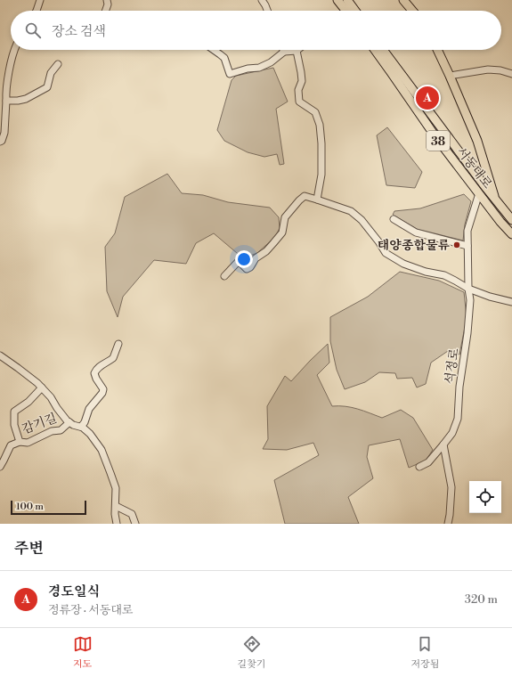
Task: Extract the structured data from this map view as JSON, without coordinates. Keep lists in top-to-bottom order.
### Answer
{
  "streets": {
    "main road": ["38", "서동대로"],
    "street": ["석정로", "감기길"]
  },
  "crossings": [
    ["서동대로", "석정로"]
  ],
  "places": ["태양종합물류"],
  "scale_bar": "100 m",
  "page": {
    "search": "장소 검색",
    "pins": "A",
    "scale": "100 m",
    "heading": "주변",
    "list": [
      {
        "mark": "A",
        "name": "경도일식",
        "note": "정류장 · 서동대로",
        "value": "320 m"
      }
    ],
    "nav": ["지도", "길찾기", "저장됨"]
  }
}
